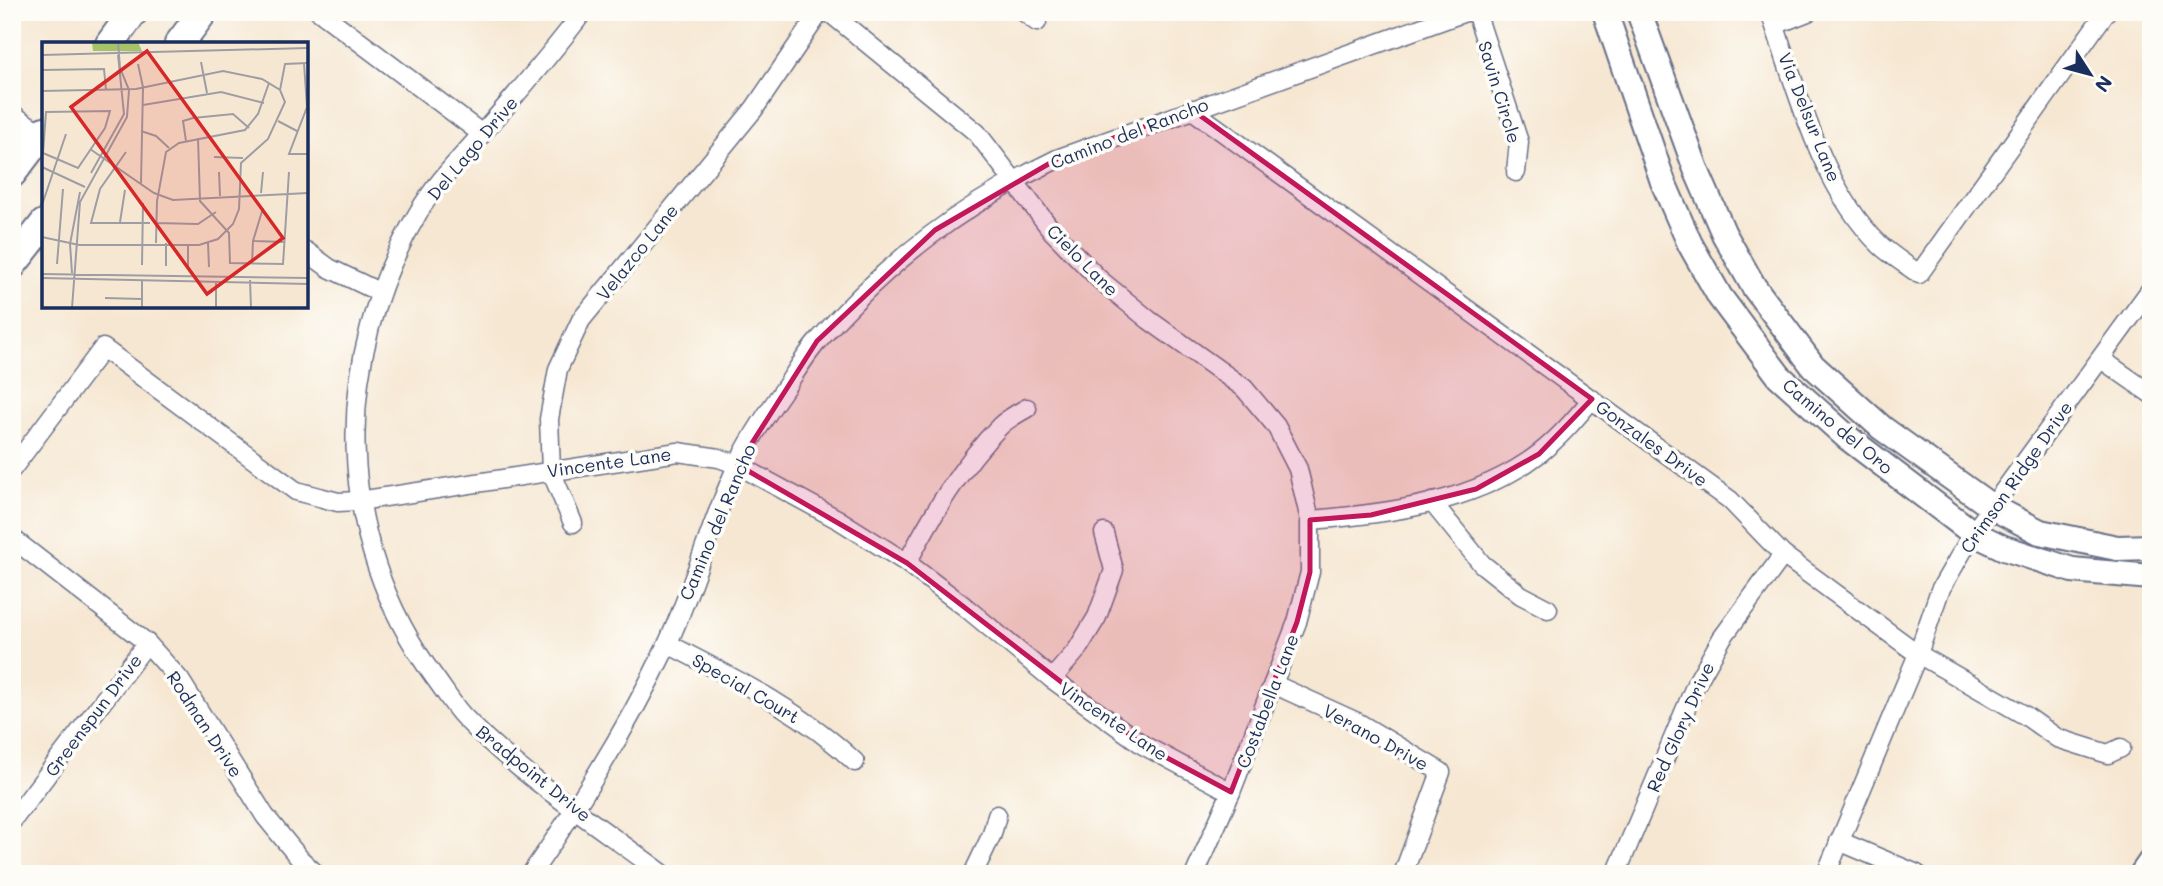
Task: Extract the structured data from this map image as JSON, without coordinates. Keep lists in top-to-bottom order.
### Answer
{
  "streets": {
    "street": [
      "Savin Circle",
      "Via Delsur Lane",
      "Camino del Rancho",
      "Del Lago Drive",
      "Velazco Lane",
      "Cielo Lane",
      "Camino del Oro",
      "Gonzales Drive",
      "Vincente Lane",
      "Crimson Ridge Drive",
      "Special Court",
      "Costabella Lane",
      "Greenspun Drive",
      "Rodman Drive",
      "Red Glory Drive",
      "Verano Drive",
      "Bradpoint Drive"
    ]
  },
  "crossings": [
    ["Camino del Rancho", "Cielo Lane"],
    ["Camino del Rancho", "Gonzales Drive"],
    ["Camino del Rancho", "Vincente Lane"],
    ["Camino del Rancho", "Special Court"],
    ["Camino del Rancho", "Bradpoint Drive"],
    ["Del Lago Drive", "Vincente Lane"],
    ["Del Lago Drive", "Bradpoint Drive"],
    ["Velazco Lane", "Vincente Lane"],
    ["Cielo Lane", "Costabella Lane"],
    ["Camino del Oro", "Crimson Ridge Drive"],
    ["Gonzales Drive", "Crimson Ridge Drive"],
    ["Gonzales Drive", "Red Glory Drive"],
    ["Vincente Lane", "Costabella Lane"],
    ["Vincente Lane", "Bradpoint Drive"],
    ["Costabella Lane", "Verano Drive"],
    ["Greenspun Drive", "Rodman Drive"]
  ],
  "north": "bottom right"
}
